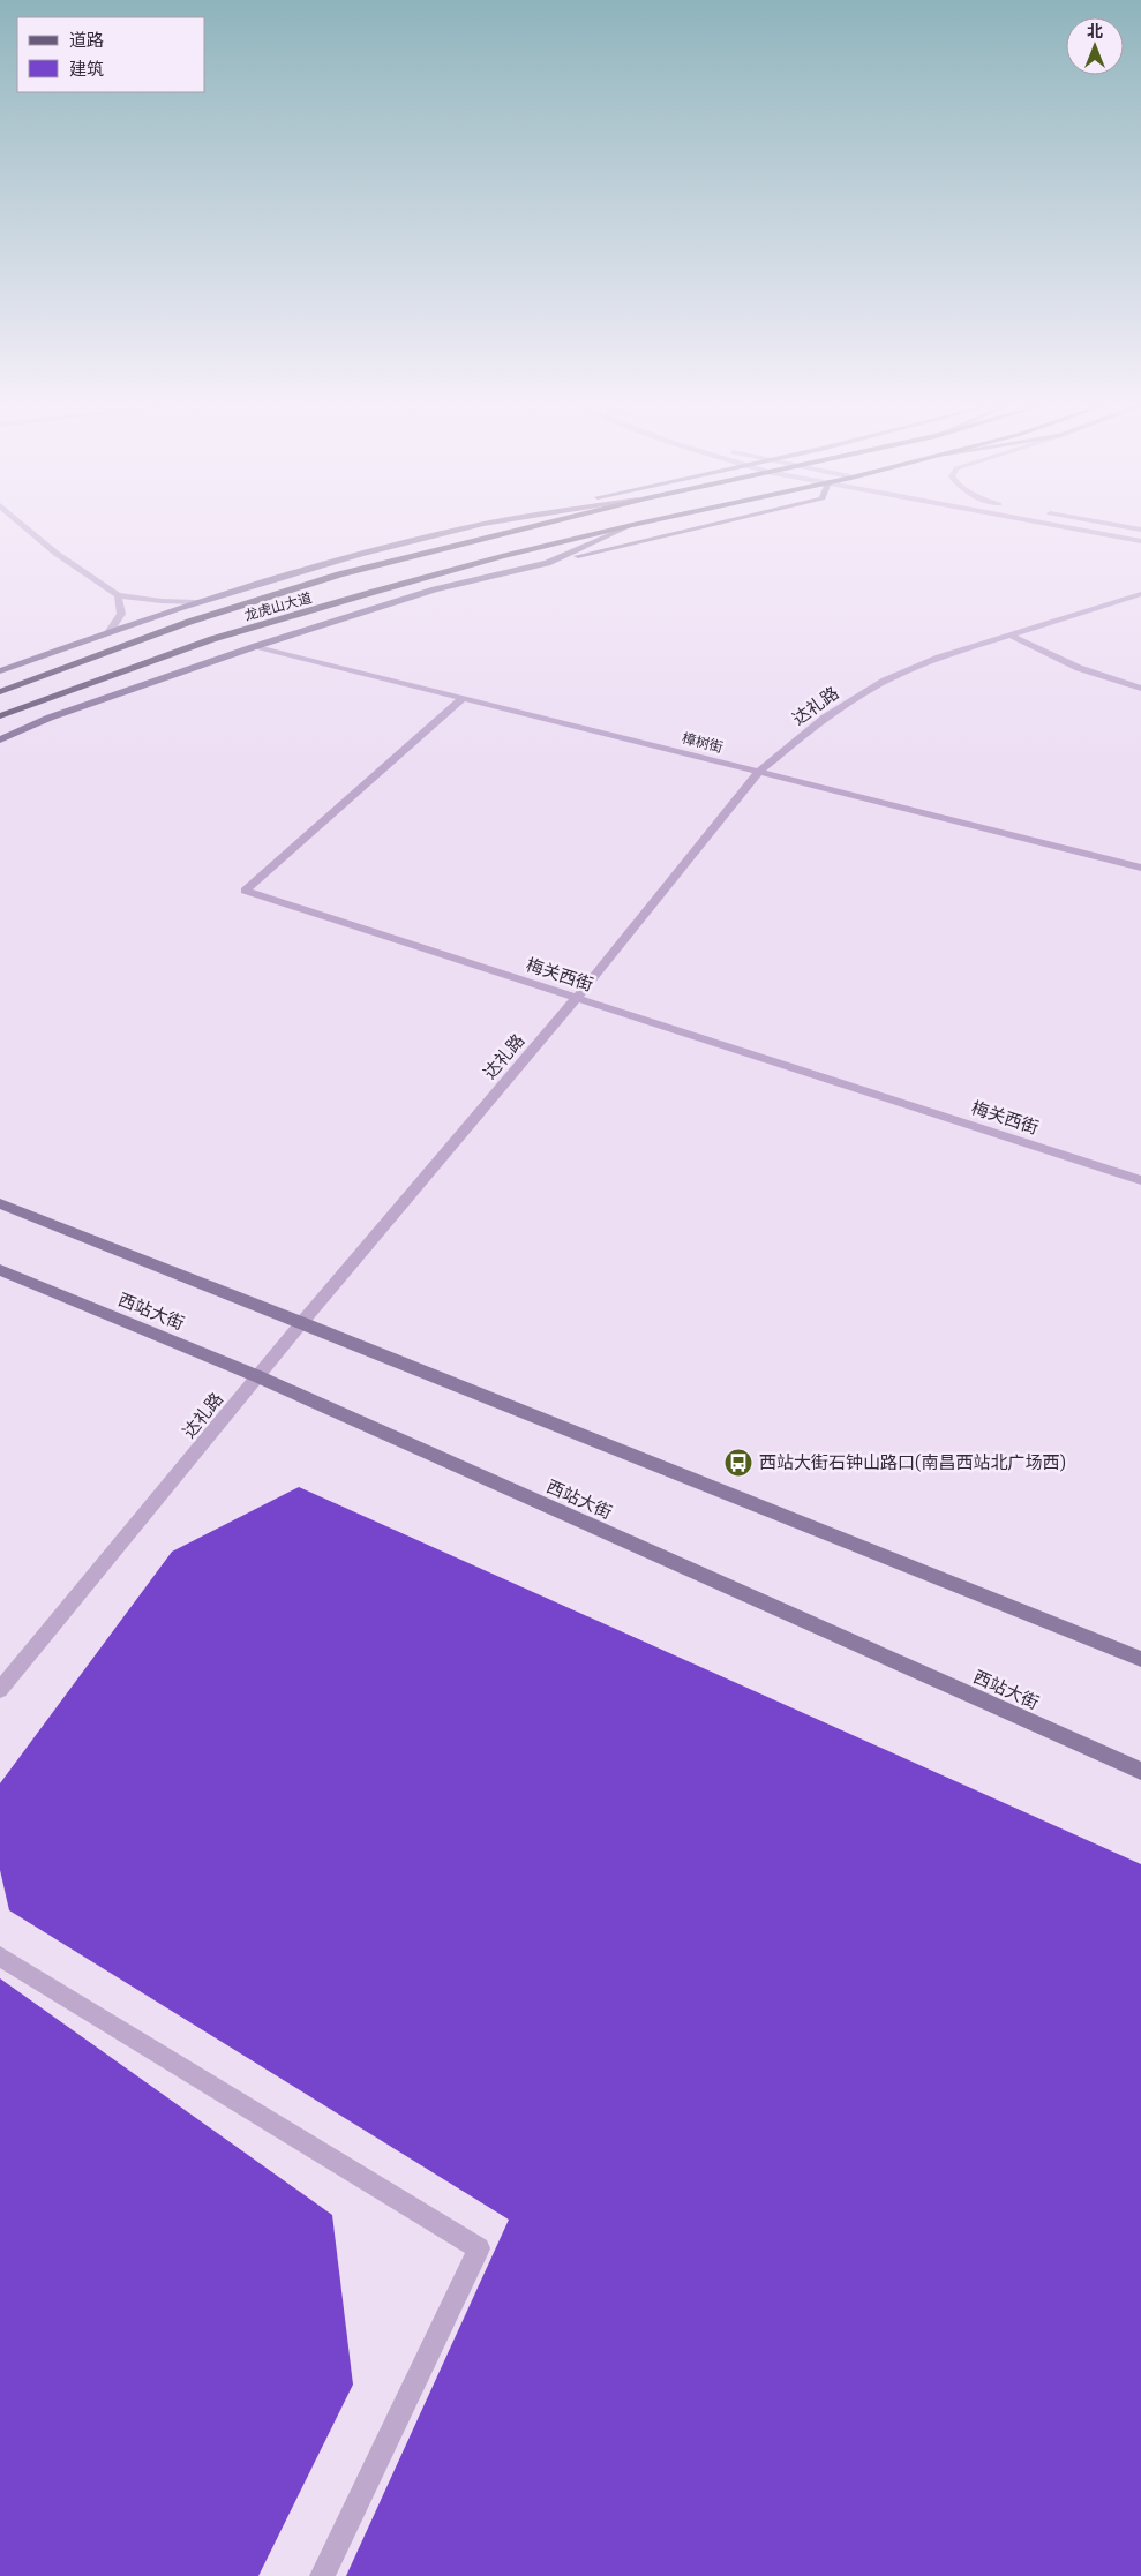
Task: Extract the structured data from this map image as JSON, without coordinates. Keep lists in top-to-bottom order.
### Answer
{
  "streets": {
    "main road": ["龙虎山大道", "西站大街"],
    "street": ["达礼路", "樟树街", "梅关西街"]
  },
  "crossings": [
    ["达礼路", "樟树街"],
    ["达礼路", "梅关西街"],
    ["达礼路", "西站大街"],
    ["樟树街", "梅关西街"]
  ],
  "places": {
    "bus stop": ["西站大街石钟山路口(南昌西站北广场西)"]
  },
  "legend": ["道路", "建筑"],
  "north": "top"
}
